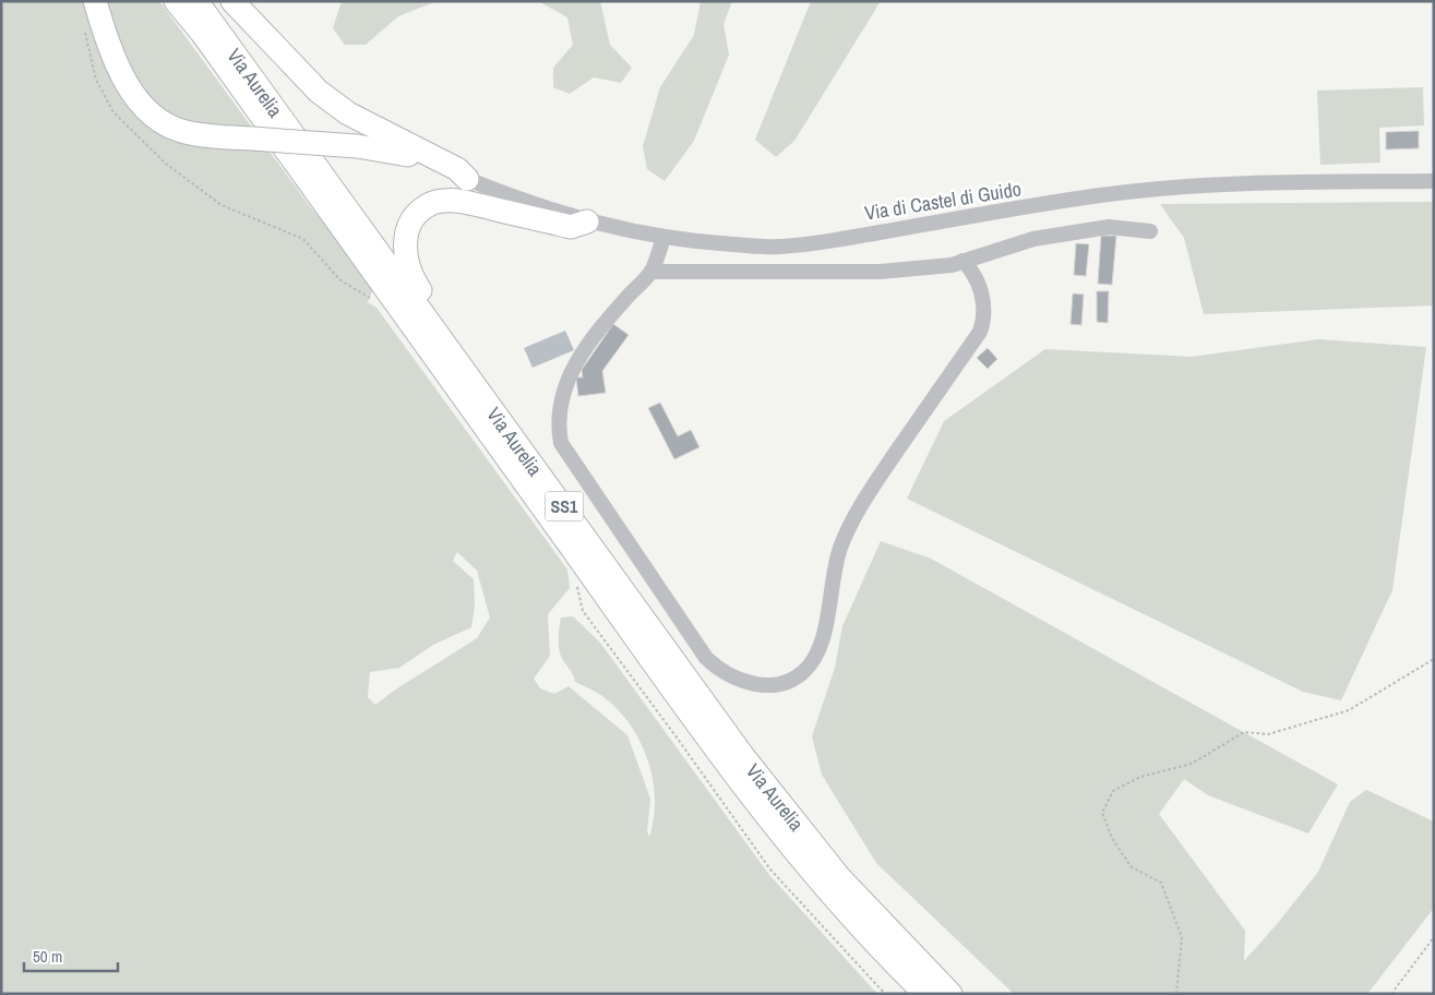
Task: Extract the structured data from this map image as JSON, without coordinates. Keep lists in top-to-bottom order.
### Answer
{
  "streets": {
    "highway": ["Via Aurelia", "SS1"],
    "street": ["Via di Castel di Guido"]
  },
  "scale_bar": "50 m"
}
